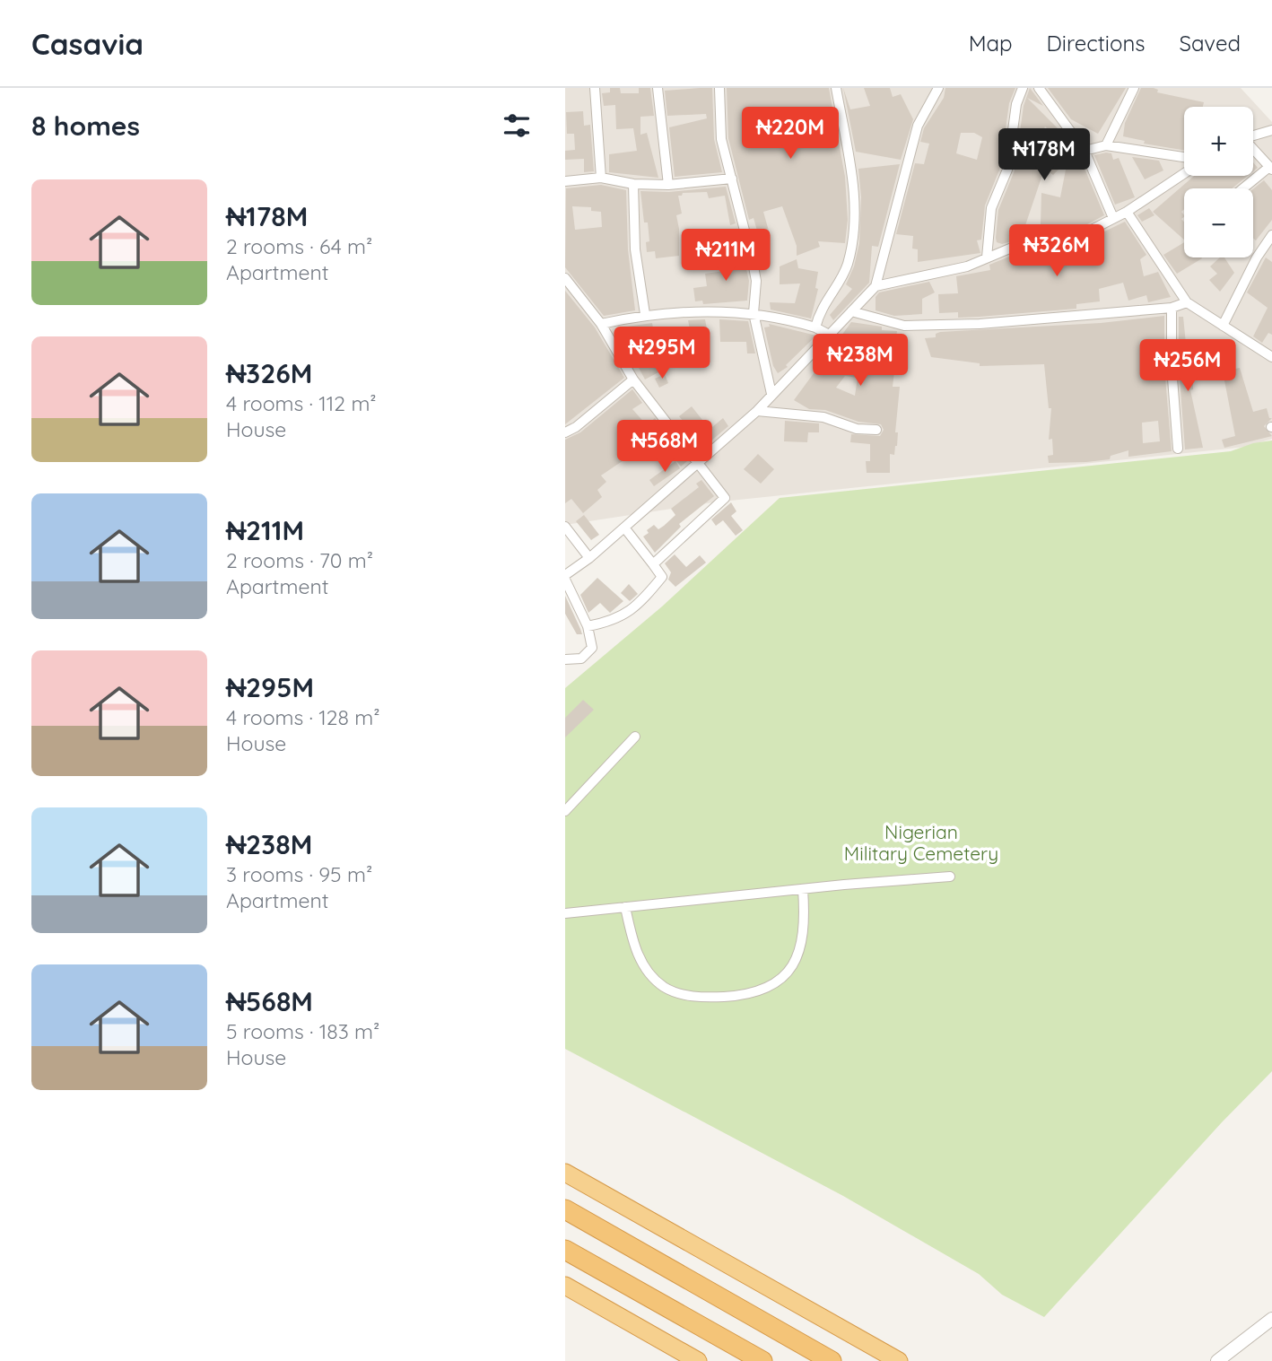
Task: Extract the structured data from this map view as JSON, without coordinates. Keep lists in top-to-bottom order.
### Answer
{
  "parks": ["Nigerian Military Cemetery"],
  "page": {
    "header": "Casavia",
    "nav": ["Map", "Directions", "Saved"],
    "heading": "8 homes",
    "map_buttons": ["+", "−"],
    "price": [
      "₦220M",
      "₦178M",
      "₦326M",
      "₦211M",
      "₦295M",
      "₦238M",
      "₦256M",
      "₦568M"
    ],
    "list": [
      {
        "name": "₦178M",
        "note": "2 rooms · 64 m² · Apartment"
      },
      {
        "name": "₦326M",
        "note": "4 rooms · 112 m² · House"
      },
      {
        "name": "₦211M",
        "note": "2 rooms · 70 m² · Apartment"
      },
      {
        "name": "₦295M",
        "note": "4 rooms · 128 m² · House"
      },
      {
        "name": "₦238M",
        "note": "3 rooms · 95 m² · Apartment"
      },
      {
        "name": "₦568M",
        "note": "5 rooms · 183 m² · House"
      }
    ]
  }
}
